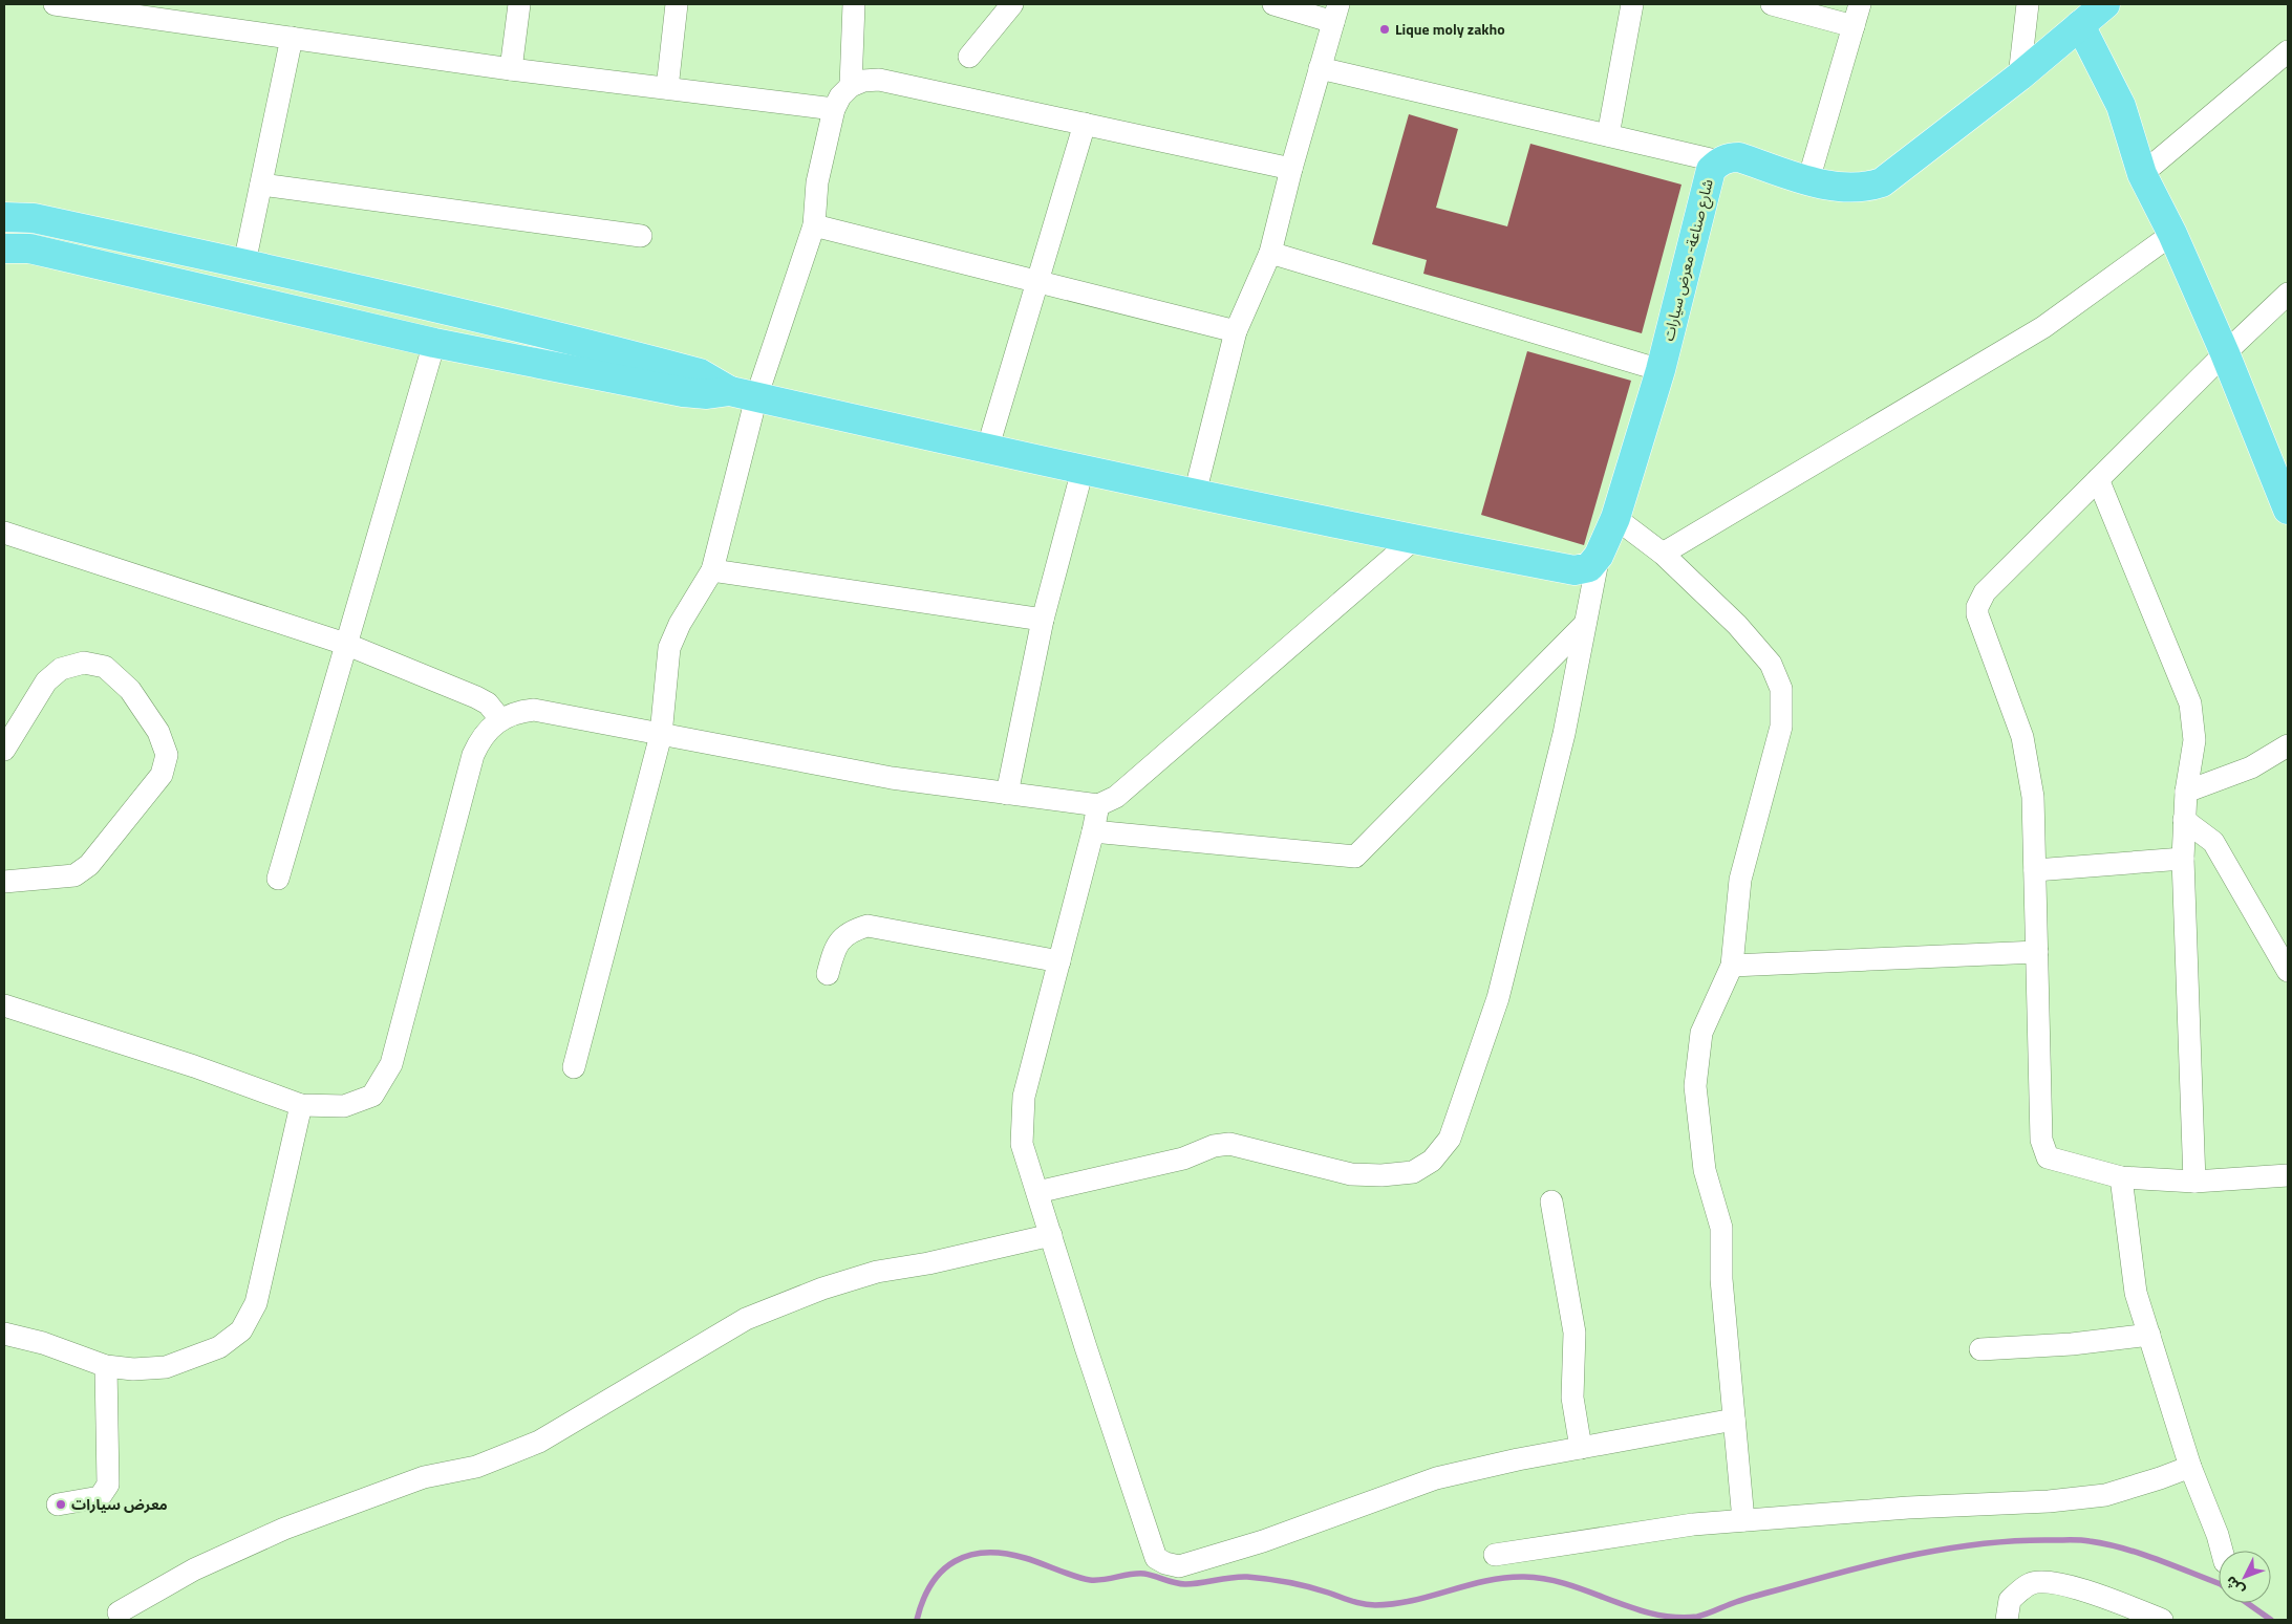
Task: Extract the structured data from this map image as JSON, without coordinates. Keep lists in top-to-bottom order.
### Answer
{
  "streets": {
    "main road": ["شارع صناعة- معرض سيارات"]
  },
  "places": ["Lique moly zakho", "معرض سيارات"],
  "north": "bottom left"
}
